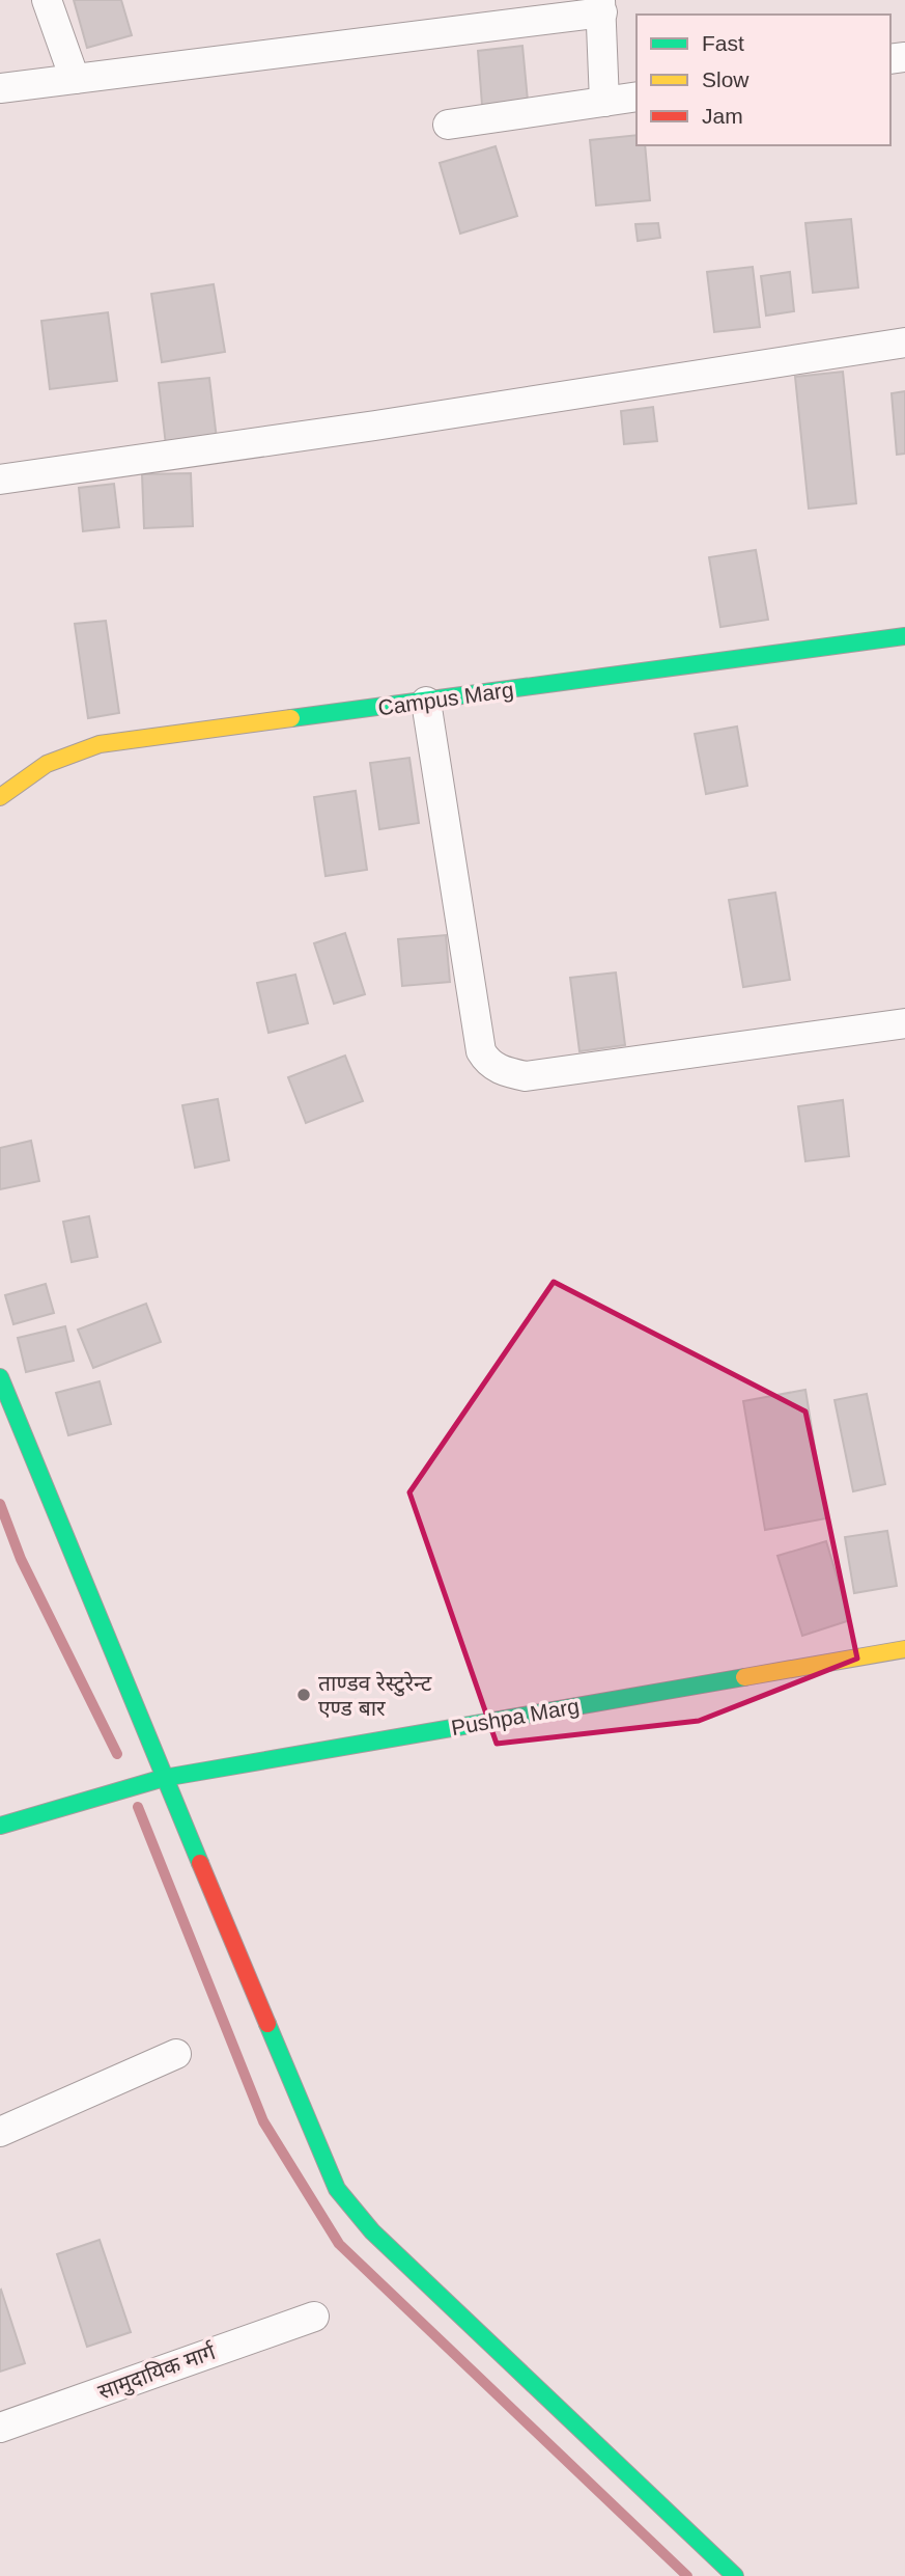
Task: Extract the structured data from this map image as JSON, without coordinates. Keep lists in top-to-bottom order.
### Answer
{
  "streets": {
    "street": ["Campus Marg", "Pushpa Marg", "सामुदायिक मार्ग"]
  },
  "places": ["ताण्डव रेस्टुरेन्ट एण्ड बार"],
  "legend": ["Fast", "Slow", "Jam"]
}
